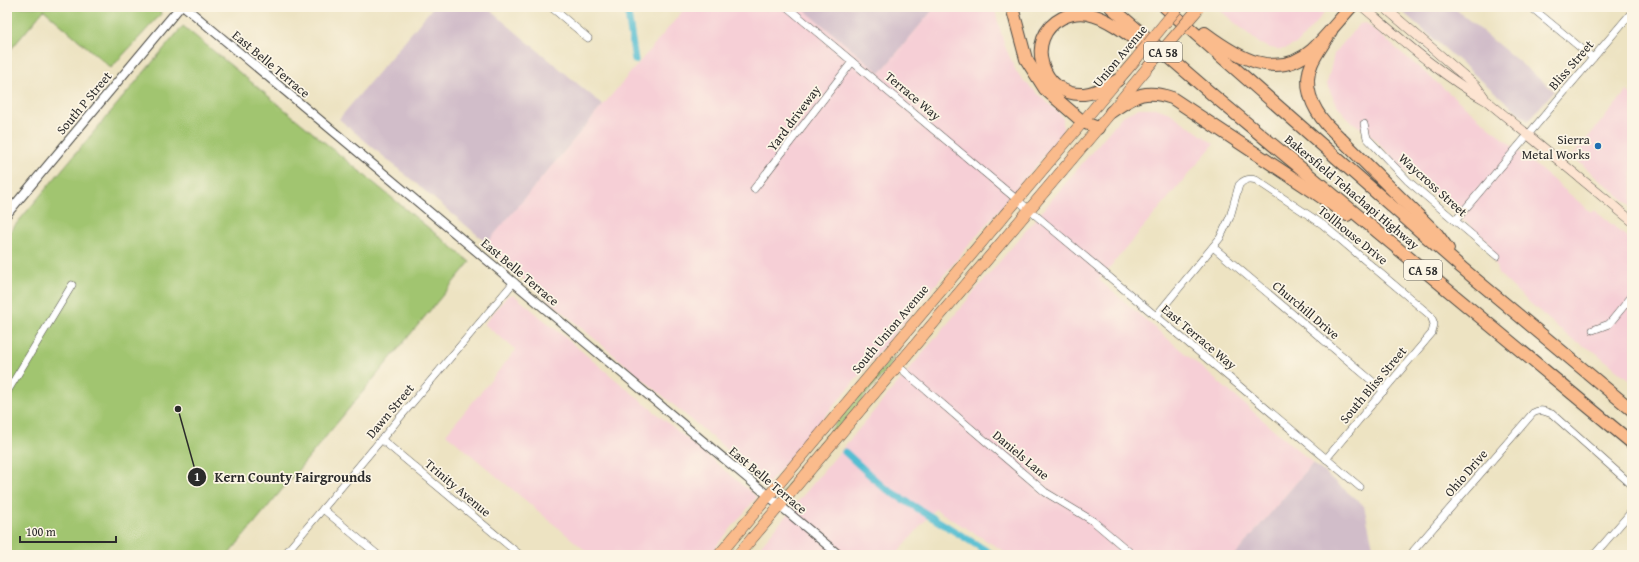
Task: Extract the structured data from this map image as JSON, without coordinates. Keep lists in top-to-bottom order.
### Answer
{
  "streets": {
    "highway": ["CA 58", "Bakersfield Tehachapi Highway"],
    "main road": ["Union Avenue", "South Union Avenue"],
    "street": [
      "East Belle Terrace",
      "Bliss Street",
      "Terrace Way",
      "South P Street",
      "Yard driveway",
      "Waycross Street",
      "Tollhouse Drive",
      "Churchill Drive",
      "East Terrace Way",
      "South Bliss Street",
      "Dawn Street",
      "Daniels Lane",
      "Ohio Drive",
      "Trinity Avenue"
    ]
  },
  "crossings": [
    ["Union Avenue", "South Union Avenue"],
    ["East Belle Terrace", "South Union Avenue"],
    ["East Belle Terrace", "Dawn Street"],
    ["Terrace Way", "Yard driveway"],
    ["Terrace Way", "South Union Avenue"],
    ["Terrace Way", "East Terrace Way"],
    ["Tollhouse Drive", "Churchill Drive"],
    ["Tollhouse Drive", "South Bliss Street"],
    ["Churchill Drive", "South Bliss Street"],
    ["South Union Avenue", "East Terrace Way"],
    ["South Union Avenue", "Daniels Lane"],
    ["East Terrace Way", "South Bliss Street"],
    ["Dawn Street", "Trinity Avenue"]
  ],
  "places": ["Sierra Metal Works", "Kern County Fairgrounds"],
  "scale_bar": "100 m"
}
